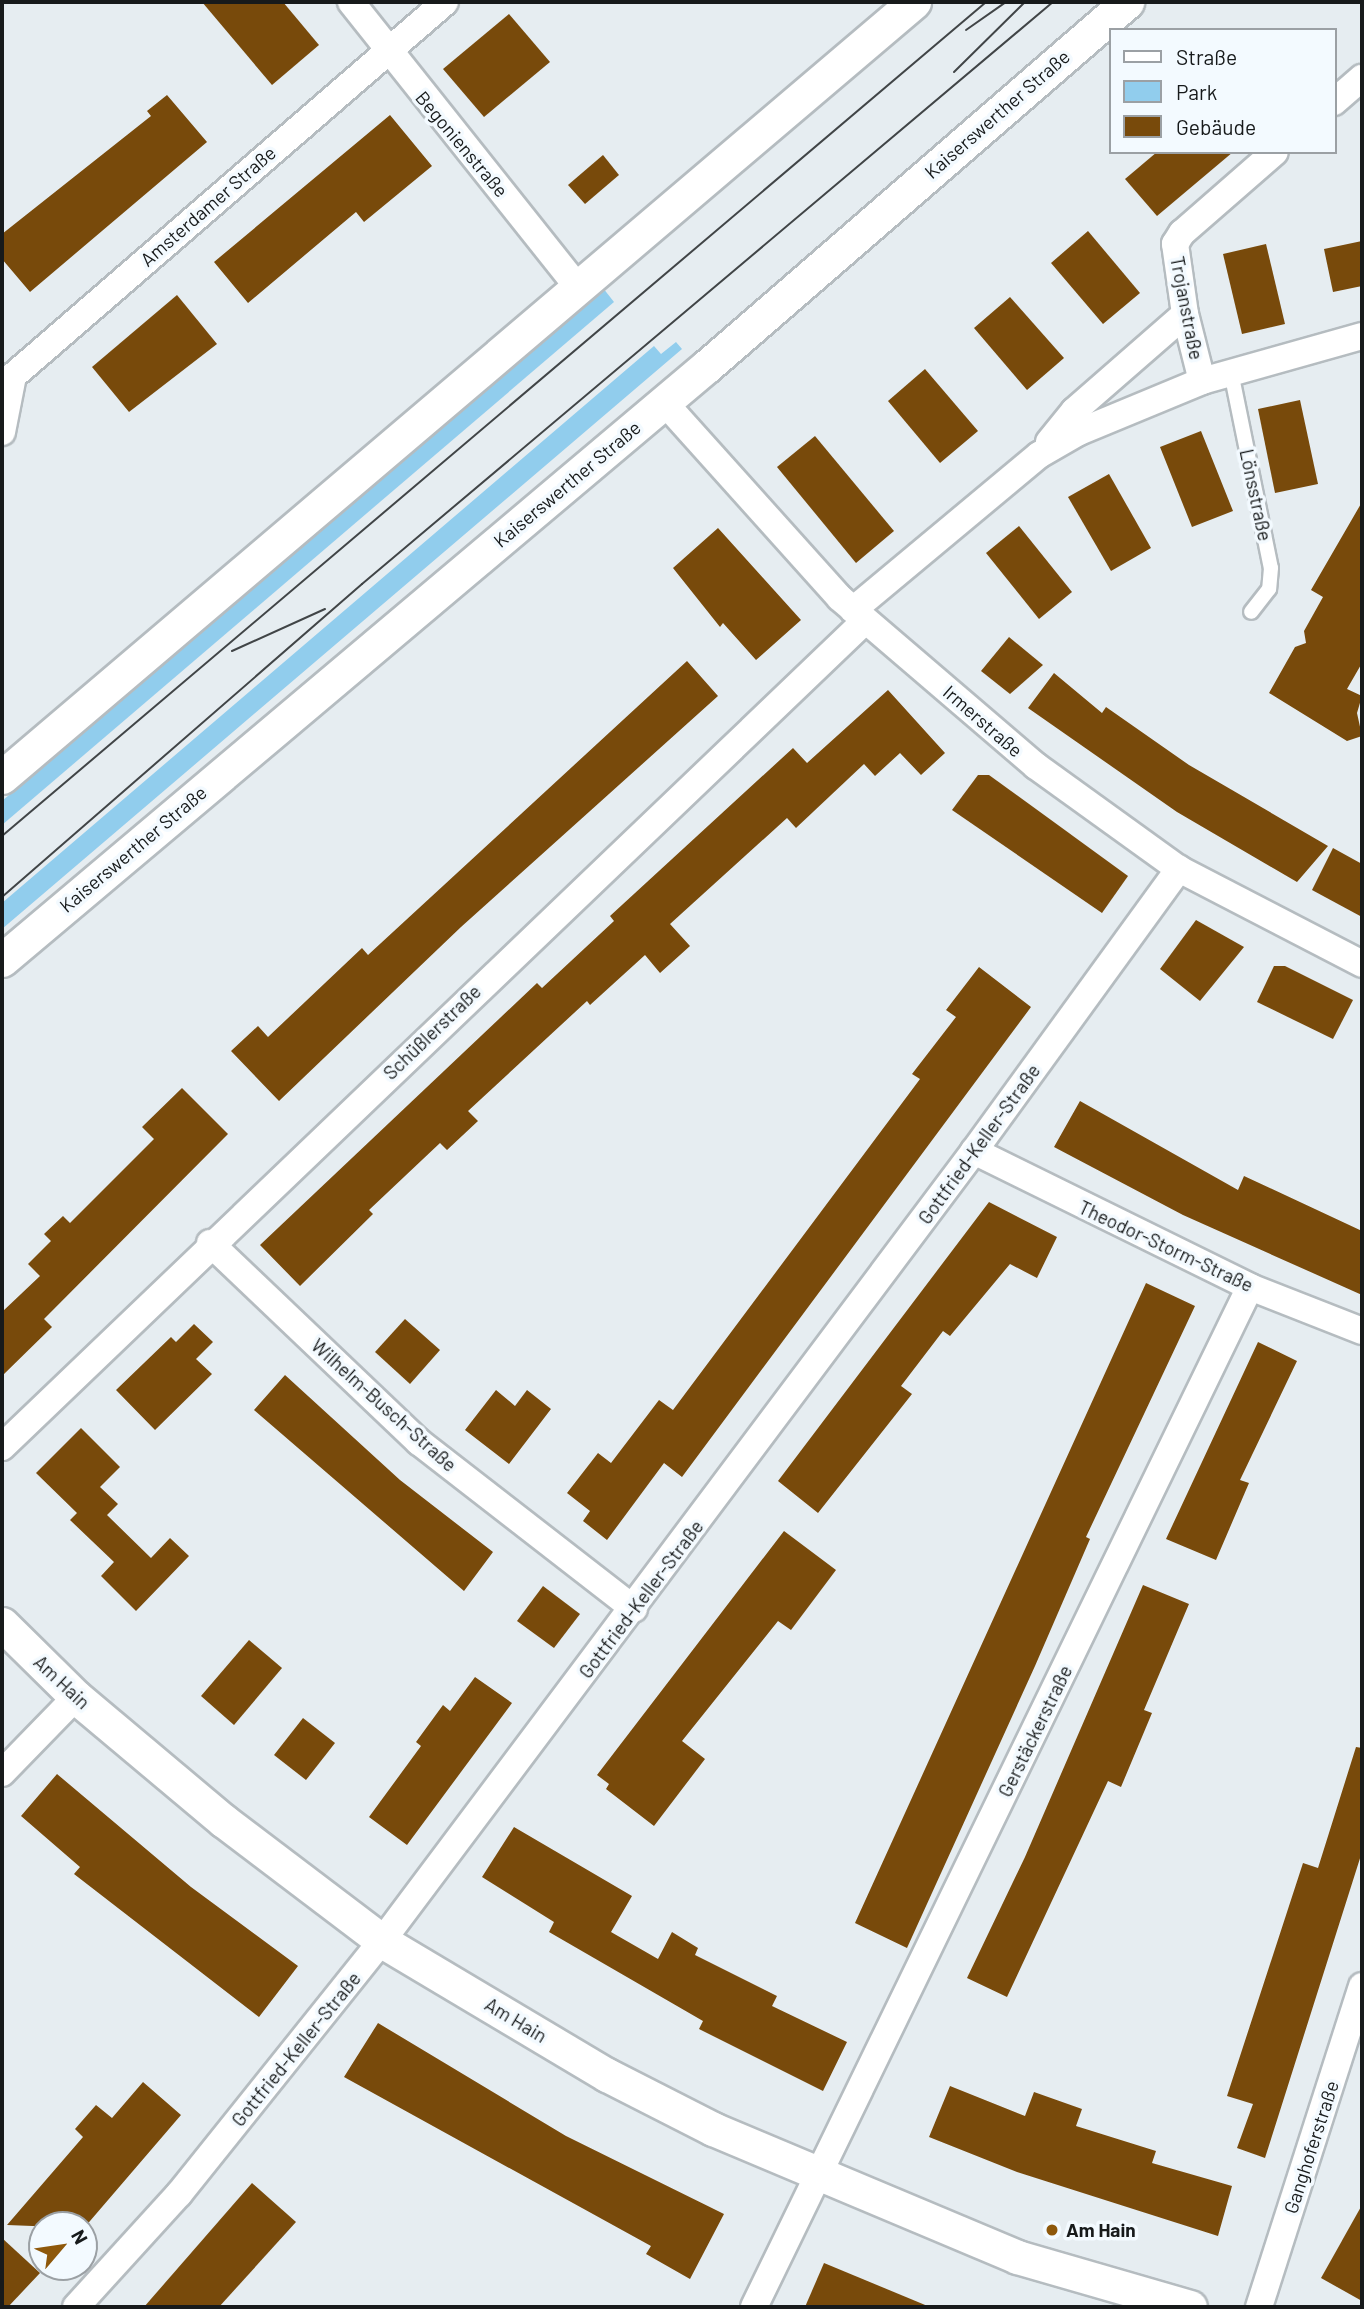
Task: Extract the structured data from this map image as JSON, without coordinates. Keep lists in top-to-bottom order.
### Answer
{
  "streets": {
    "street": [
      "Kaiserswerther Straße",
      "Begonienstraße",
      "Amsterdamer Straße",
      "Trojanstraße",
      "Irmerstraße",
      "Schüßlerstraße",
      "Gottfried-Keller-Straße",
      "Theodor-Storm-Straße",
      "Wilhelm-Busch-Straße",
      "Am Hain",
      "Gerstäckerstraße",
      "Ganghoferstraße"
    ],
    "lane": ["Lönsstraße"]
  },
  "crossings": [
    ["Kaiserswerther Straße", "Irmerstraße"],
    ["Begonienstraße", "Amsterdamer Straße"],
    ["Irmerstraße", "Schüßlerstraße"],
    ["Irmerstraße", "Gottfried-Keller-Straße"],
    ["Schüßlerstraße", "Wilhelm-Busch-Straße"],
    ["Gottfried-Keller-Straße", "Theodor-Storm-Straße"],
    ["Gottfried-Keller-Straße", "Wilhelm-Busch-Straße"],
    ["Gottfried-Keller-Straße", "Am Hain"],
    ["Theodor-Storm-Straße", "Gerstäckerstraße"],
    ["Am Hain", "Gerstäckerstraße"]
  ],
  "places": ["Am Hain"],
  "legend": ["Straße", "Park", "Gebäude"],
  "north": "top right"
}
